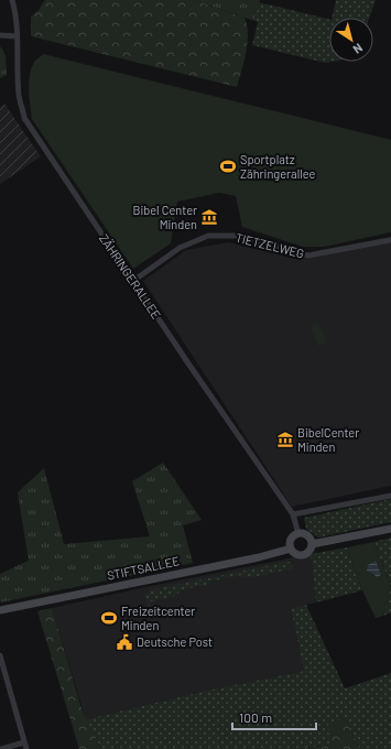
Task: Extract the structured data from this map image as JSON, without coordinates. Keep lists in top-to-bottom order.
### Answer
{
  "streets": {
    "main road": ["STIFTSALLEE"],
    "street": ["TIETZELWEG", "ZÄHRINGERALLEE"]
  },
  "crossings": [
    ["TIETZELWEG", "ZÄHRINGERALLEE"],
    ["ZÄHRINGERALLEE", "STIFTSALLEE"]
  ],
  "places": {
    "sports": ["Sportplatz Zähringerallee", "Freizeitcenter Minden"],
    "museum": ["Bibel Center Minden", "BibelCenter Minden"],
    "public building": ["Deutsche Post"]
  },
  "scale_bar": "100 m",
  "north": "bottom right"
}
